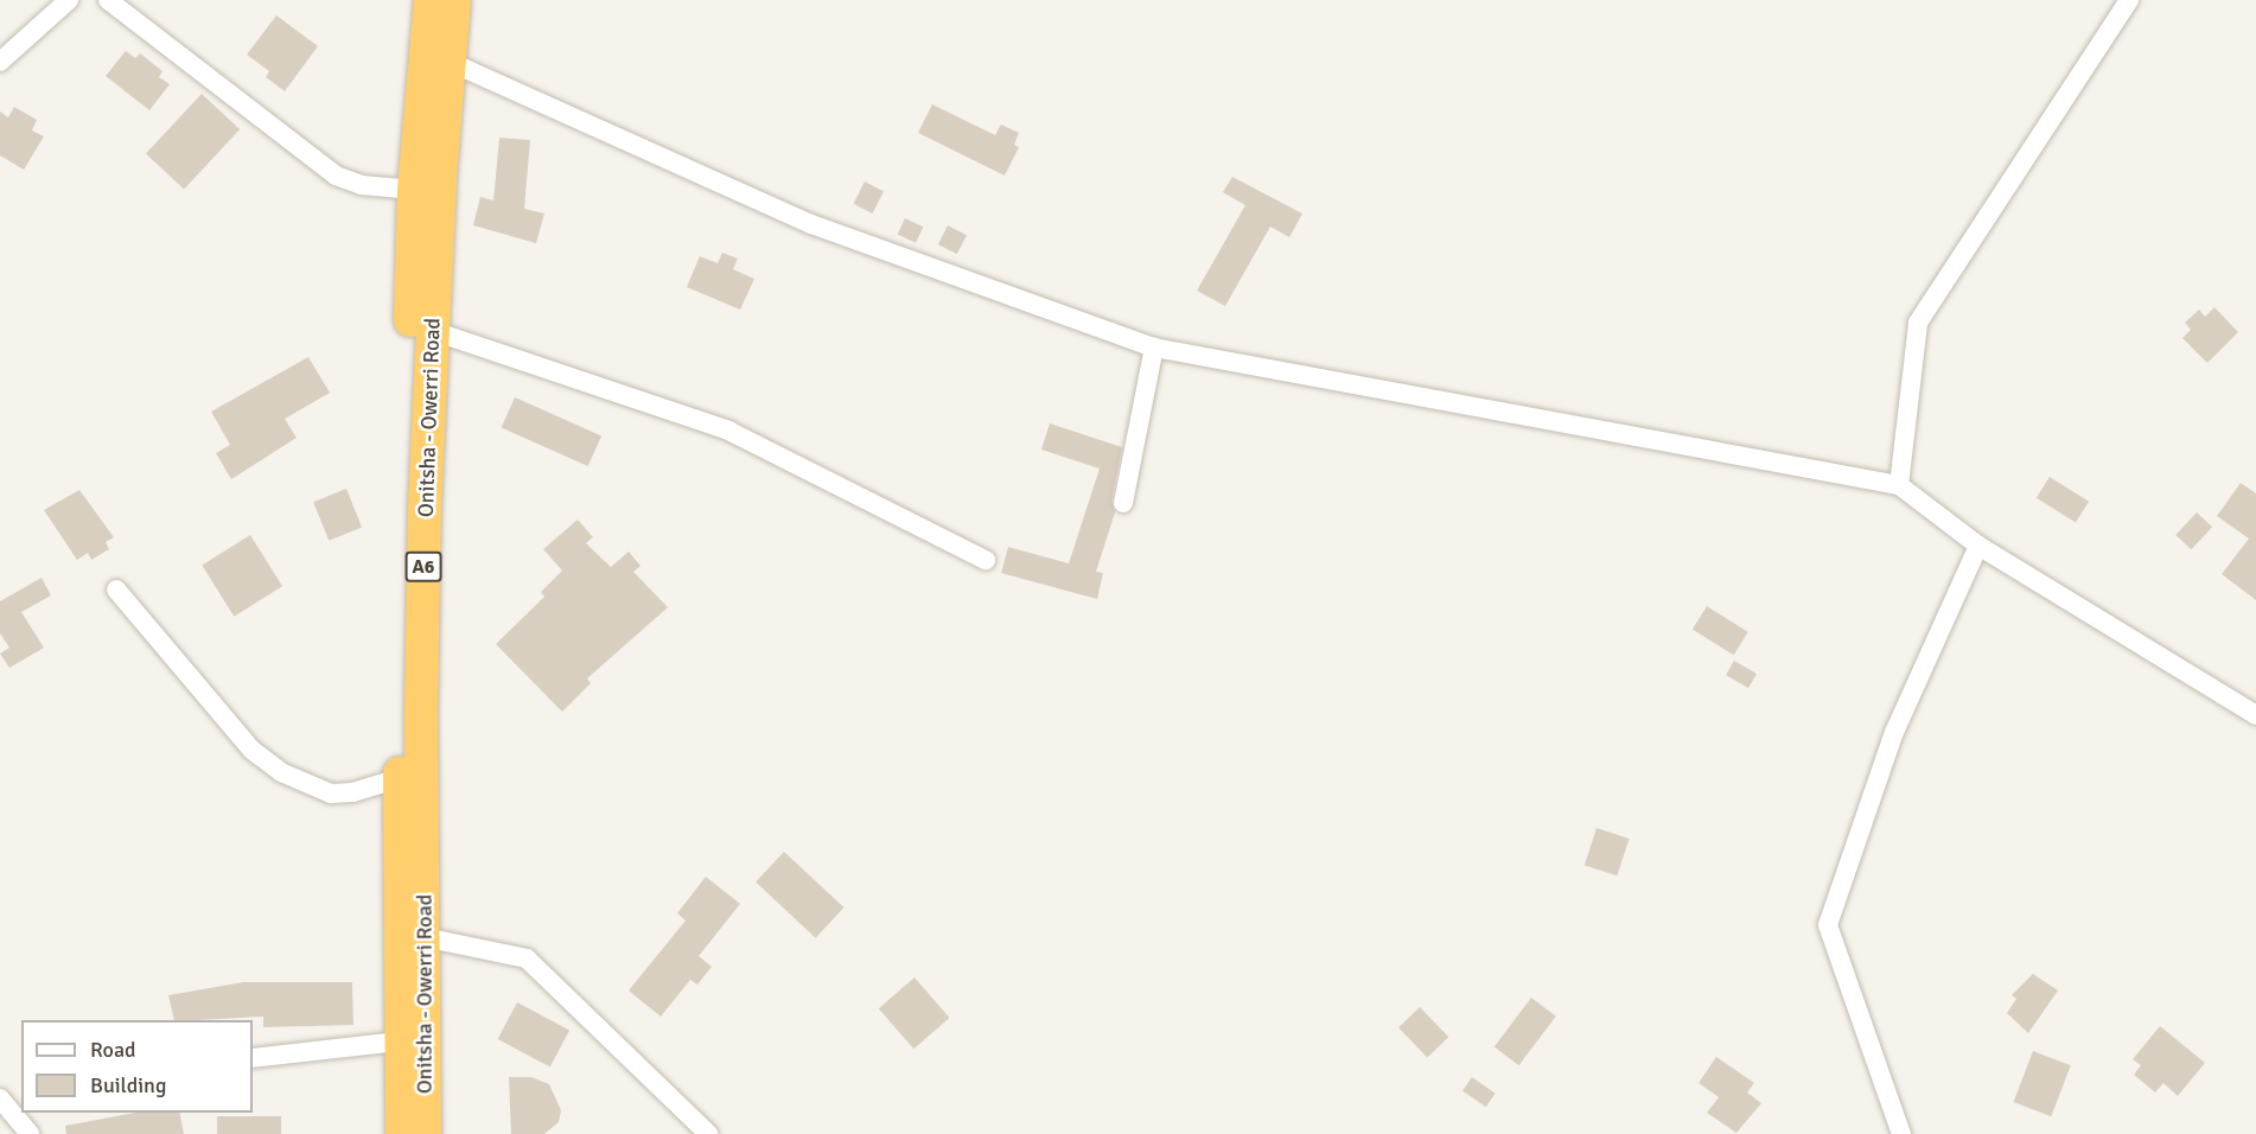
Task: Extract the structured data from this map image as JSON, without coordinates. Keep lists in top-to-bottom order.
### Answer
{
  "streets": {
    "highway": ["Onitsha - Owerri Road", "A6"]
  },
  "legend": ["Road", "Building"]
}
